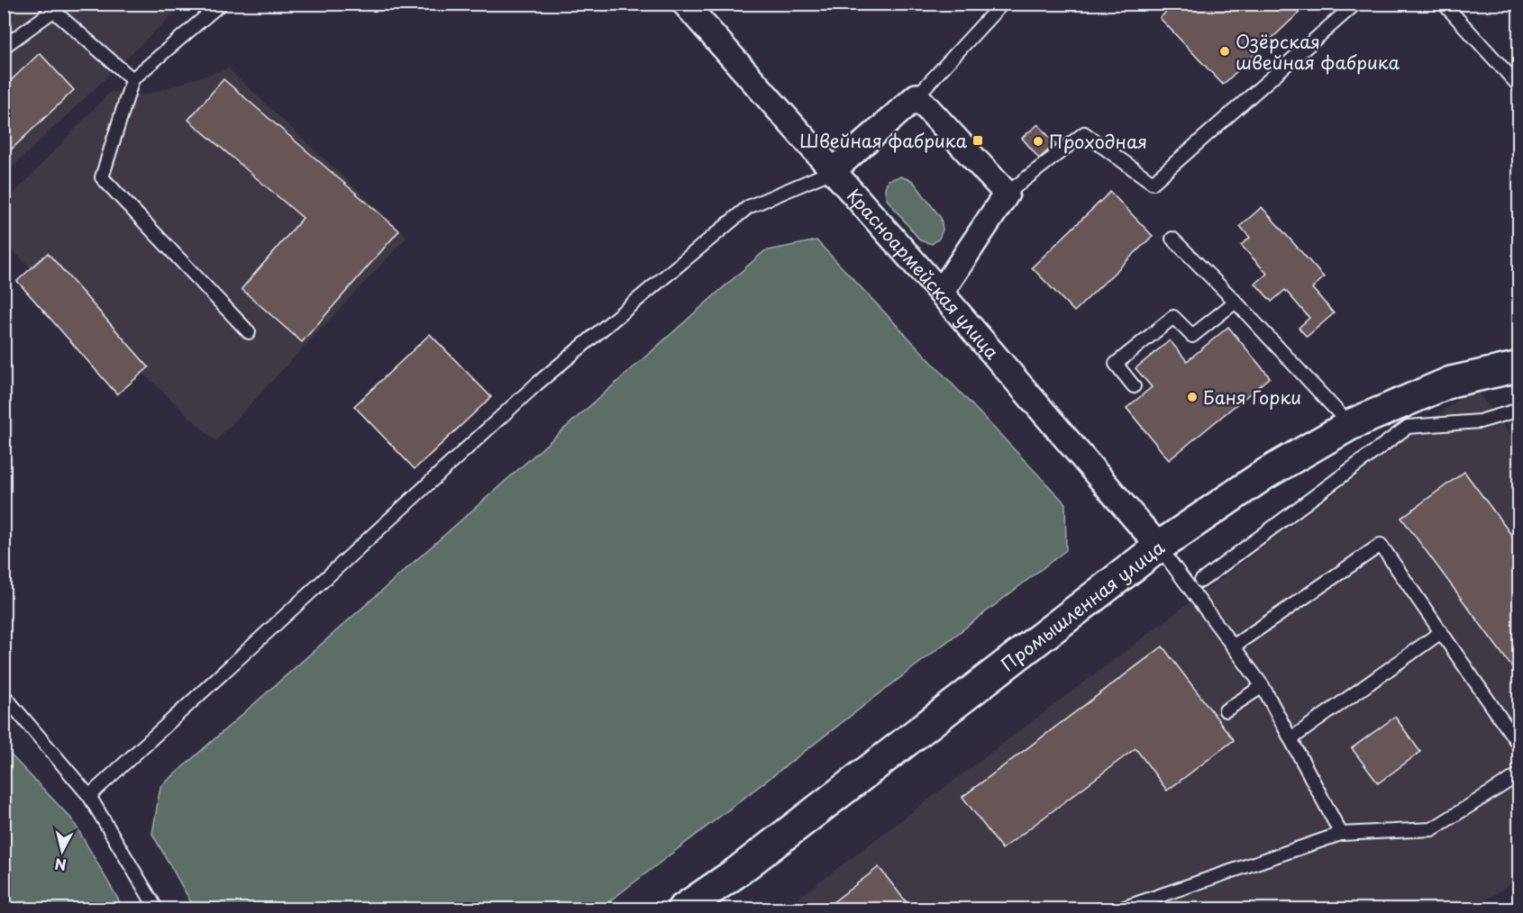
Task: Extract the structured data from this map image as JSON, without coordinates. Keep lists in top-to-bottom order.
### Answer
{
  "streets": {
    "main road": ["Промышленная улица"],
    "street": ["Красноармейская улица"]
  },
  "crossings": [
    ["Красноармейская улица", "Промышленная улица"]
  ],
  "places": {
    "other": ["Озёрская швейная фабрика", "Проходная", "Баня Горки"],
    "transit": ["Швейная фабрика"]
  },
  "north": "bottom"
}
